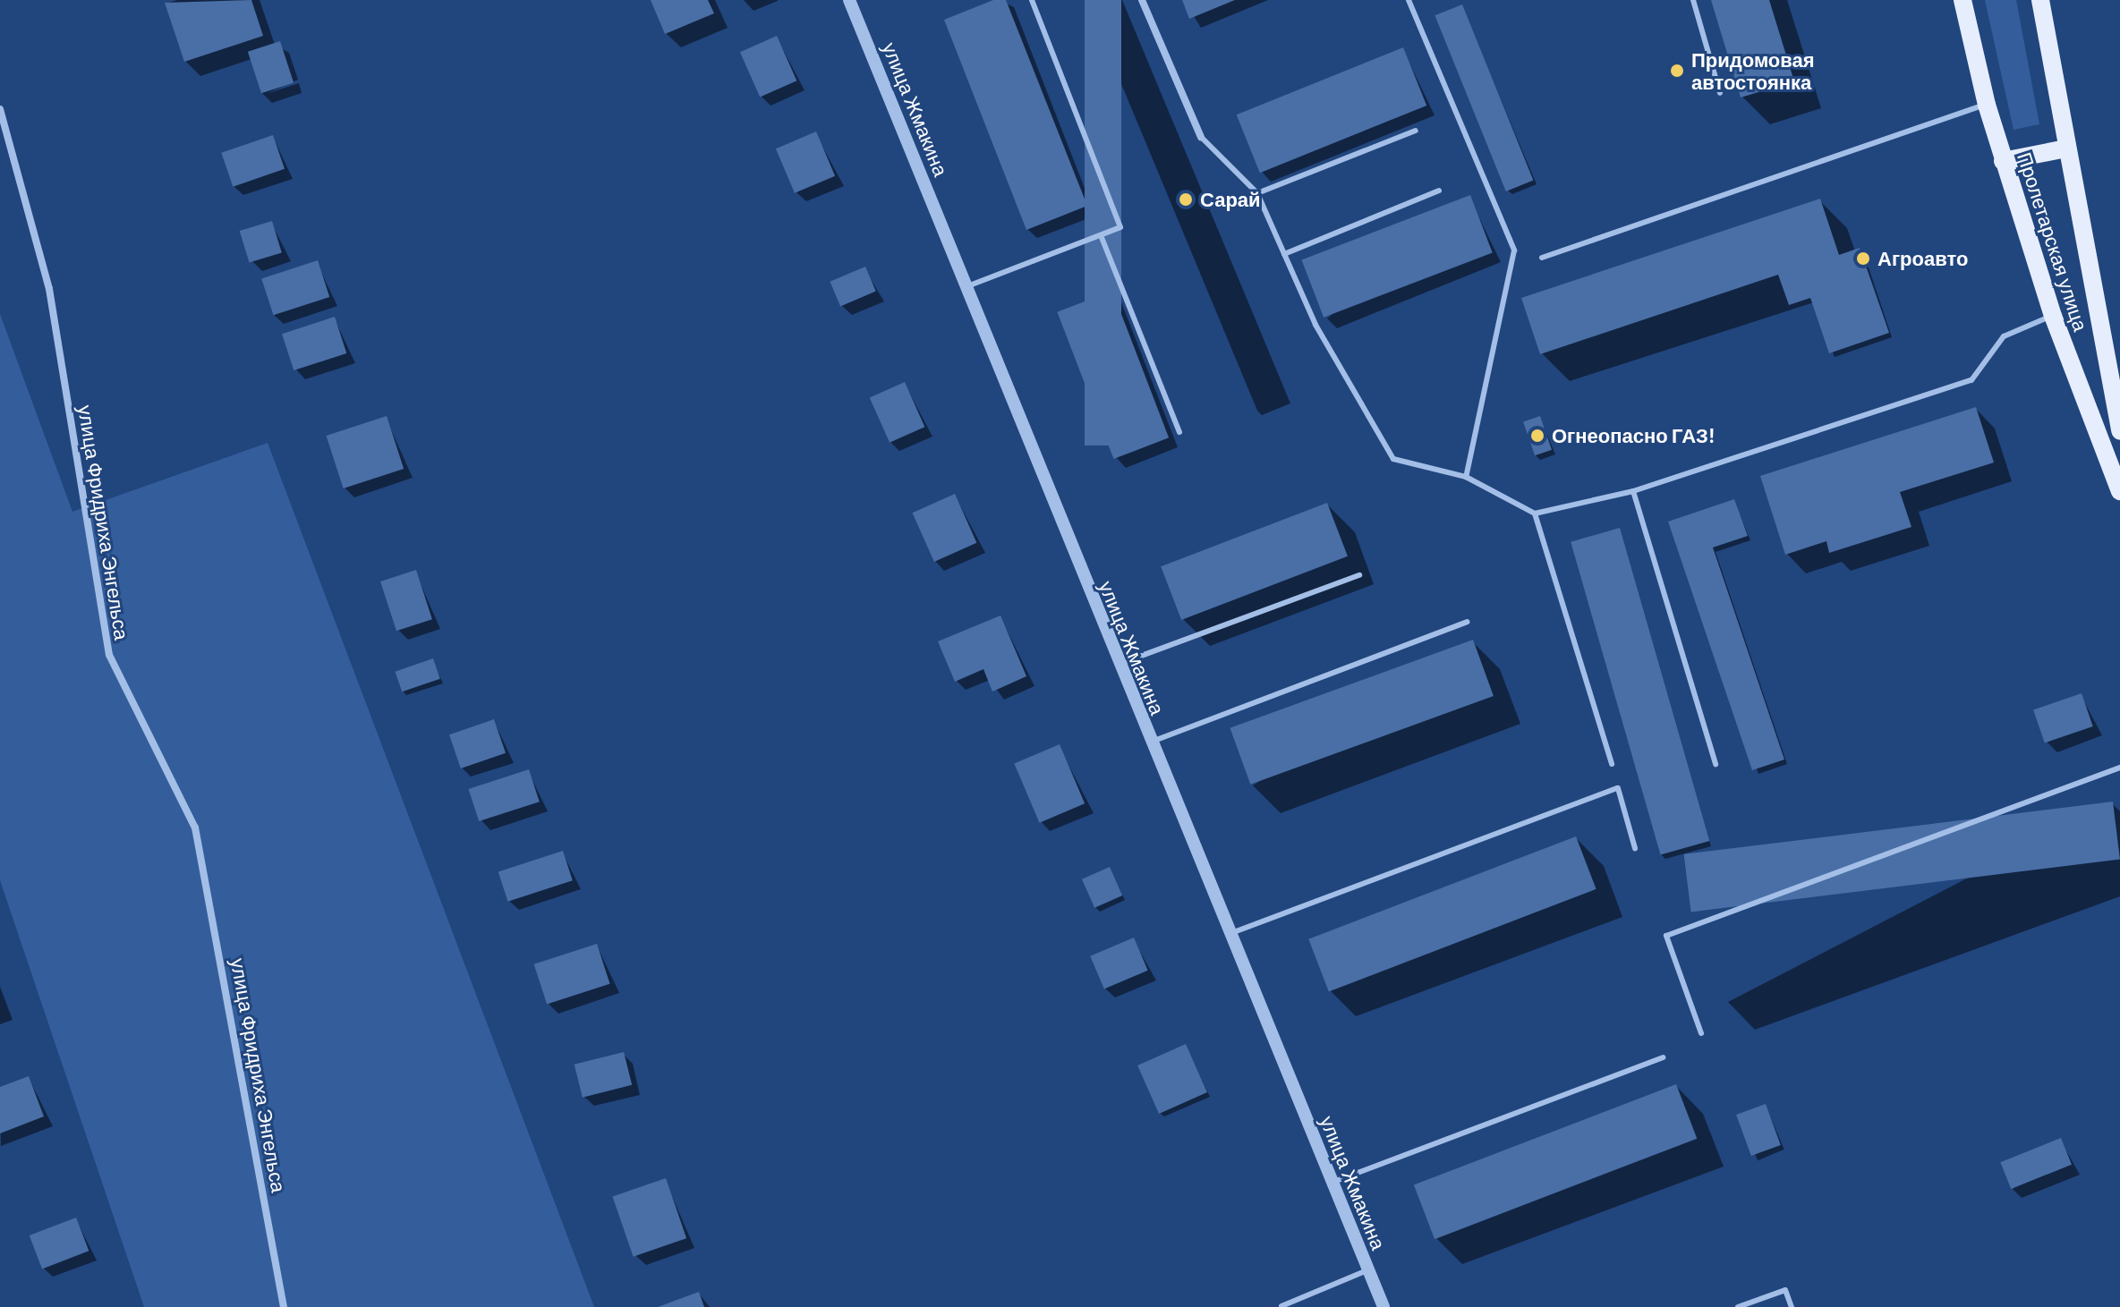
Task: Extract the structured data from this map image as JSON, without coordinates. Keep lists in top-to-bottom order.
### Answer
{
  "streets": {
    "main road": ["Пролетарская улица"],
    "street": ["улица Жмакина", "улица Фридриха Энгельса"]
  },
  "places": [
    "Придомовая автостоянка",
    "Сарай",
    "Агроавто",
    "Огнеопасно ГАЗ!"
  ]
}
